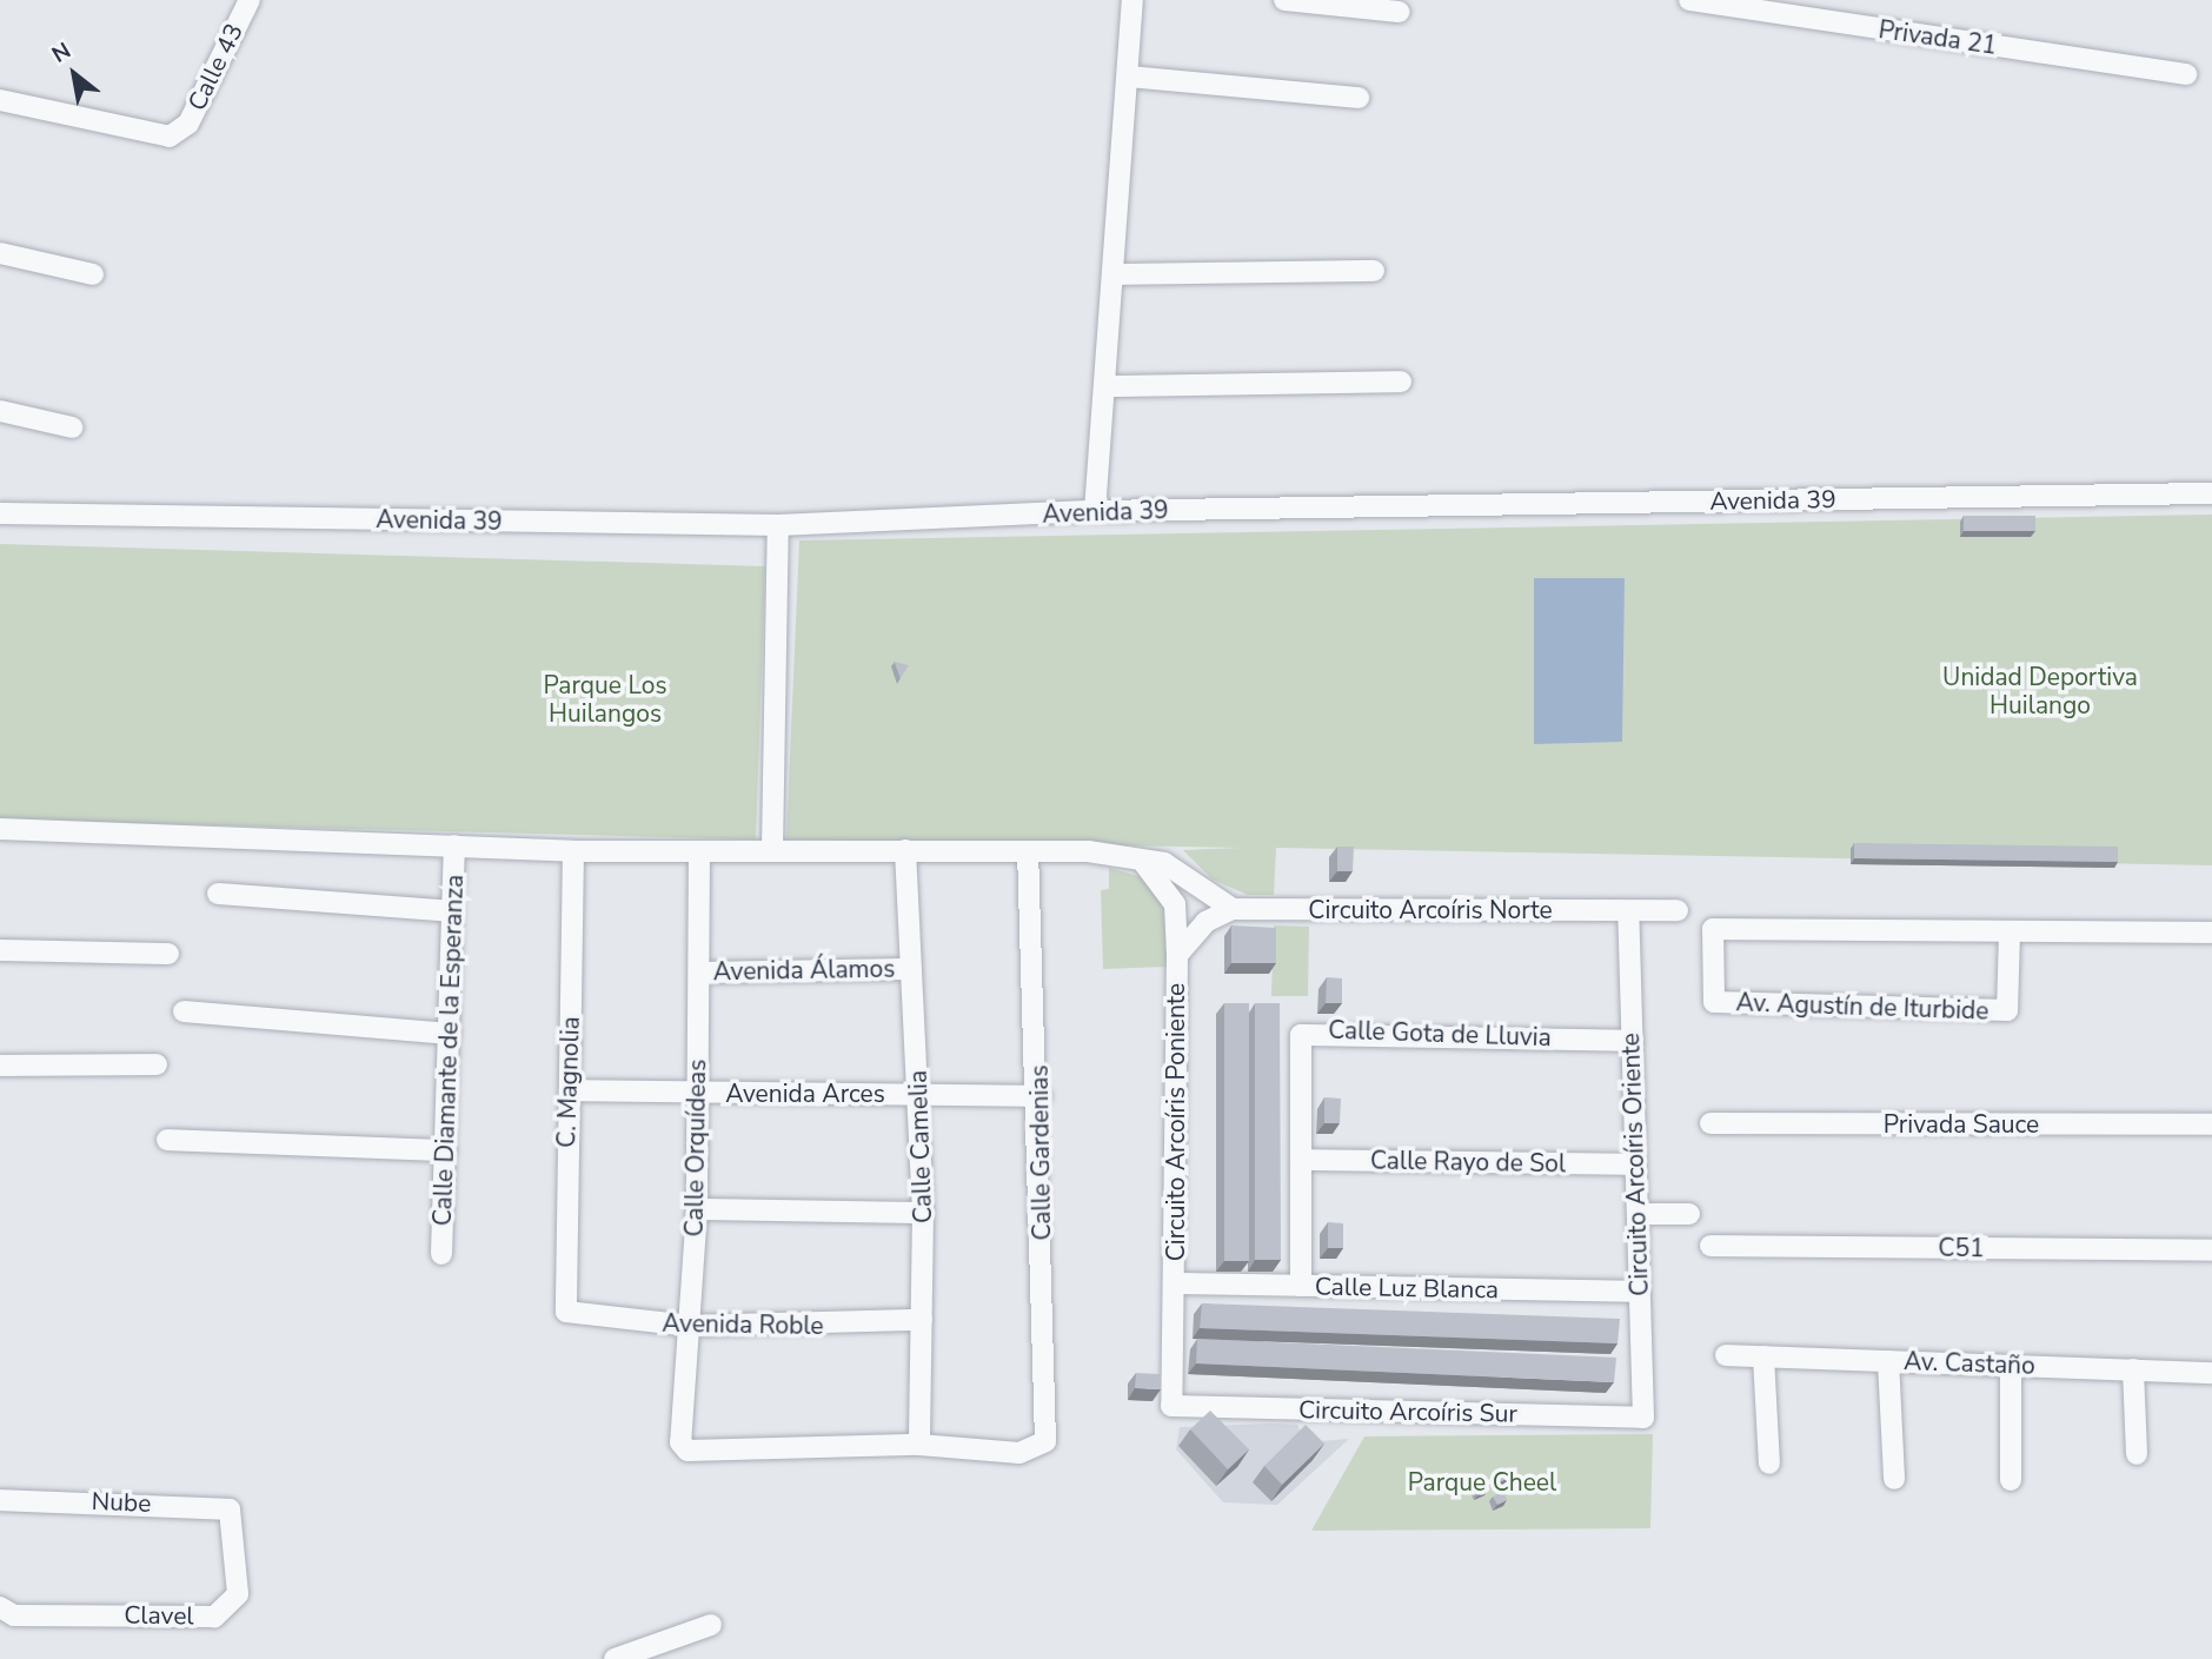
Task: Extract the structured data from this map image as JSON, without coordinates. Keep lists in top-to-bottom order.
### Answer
{
  "streets": {
    "street": [
      "Privada 21",
      "Calle 43",
      "Avenida 39",
      "Circuito Arcoíris Norte",
      "Avenida Álamos",
      "Av. Agustín de Iturbide",
      "Calle Gota de Lluvia",
      "Calle Diamante de la Esperanza",
      "C. Magnolia",
      "Avenida Arces",
      "Circuito Arcoíris Poniente",
      "Privada Sauce",
      "Calle Camelia",
      "Calle Orquídeas",
      "Calle Gardenias",
      "Calle Rayo de Sol",
      "Circuito Arcoíris Oriente",
      "C51",
      "Calle Luz Blanca",
      "Avenida Roble",
      "Av. Castaño",
      "Circuito Arcoíris Sur",
      "Nube",
      "Clavel"
    ]
  },
  "crossings": [
    ["Circuito Arcoíris Norte", "Circuito Arcoíris Oriente"],
    ["Avenida Álamos", "Calle Camelia"],
    ["Avenida Álamos", "Calle Orquídeas"],
    ["Calle Gota de Lluvia", "Calle Rayo de Sol"],
    ["Calle Gota de Lluvia", "Circuito Arcoíris Oriente"],
    ["Calle Gota de Lluvia", "Calle Luz Blanca"],
    ["C. Magnolia", "Avenida Arces"],
    ["C. Magnolia", "Avenida Roble"],
    ["Avenida Arces", "Calle Camelia"],
    ["Avenida Arces", "Calle Orquídeas"],
    ["Avenida Arces", "Calle Gardenias"],
    ["Circuito Arcoíris Poniente", "Calle Luz Blanca"],
    ["Circuito Arcoíris Poniente", "Circuito Arcoíris Sur"],
    ["Calle Camelia", "Calle Orquídeas"],
    ["Calle Camelia", "Calle Gardenias"],
    ["Calle Camelia", "Avenida Roble"],
    ["Calle Orquídeas", "Calle Gardenias"],
    ["Calle Orquídeas", "Avenida Roble"],
    ["Calle Rayo de Sol", "Circuito Arcoíris Oriente"],
    ["Circuito Arcoíris Oriente", "Calle Luz Blanca"],
    ["Circuito Arcoíris Oriente", "Circuito Arcoíris Sur"],
    ["Nube", "Clavel"]
  ],
  "parks": ["Unidad Deportiva Huilango", "Parque Los Huilangos", "Parque Cheel"],
  "north": "top left"
}
